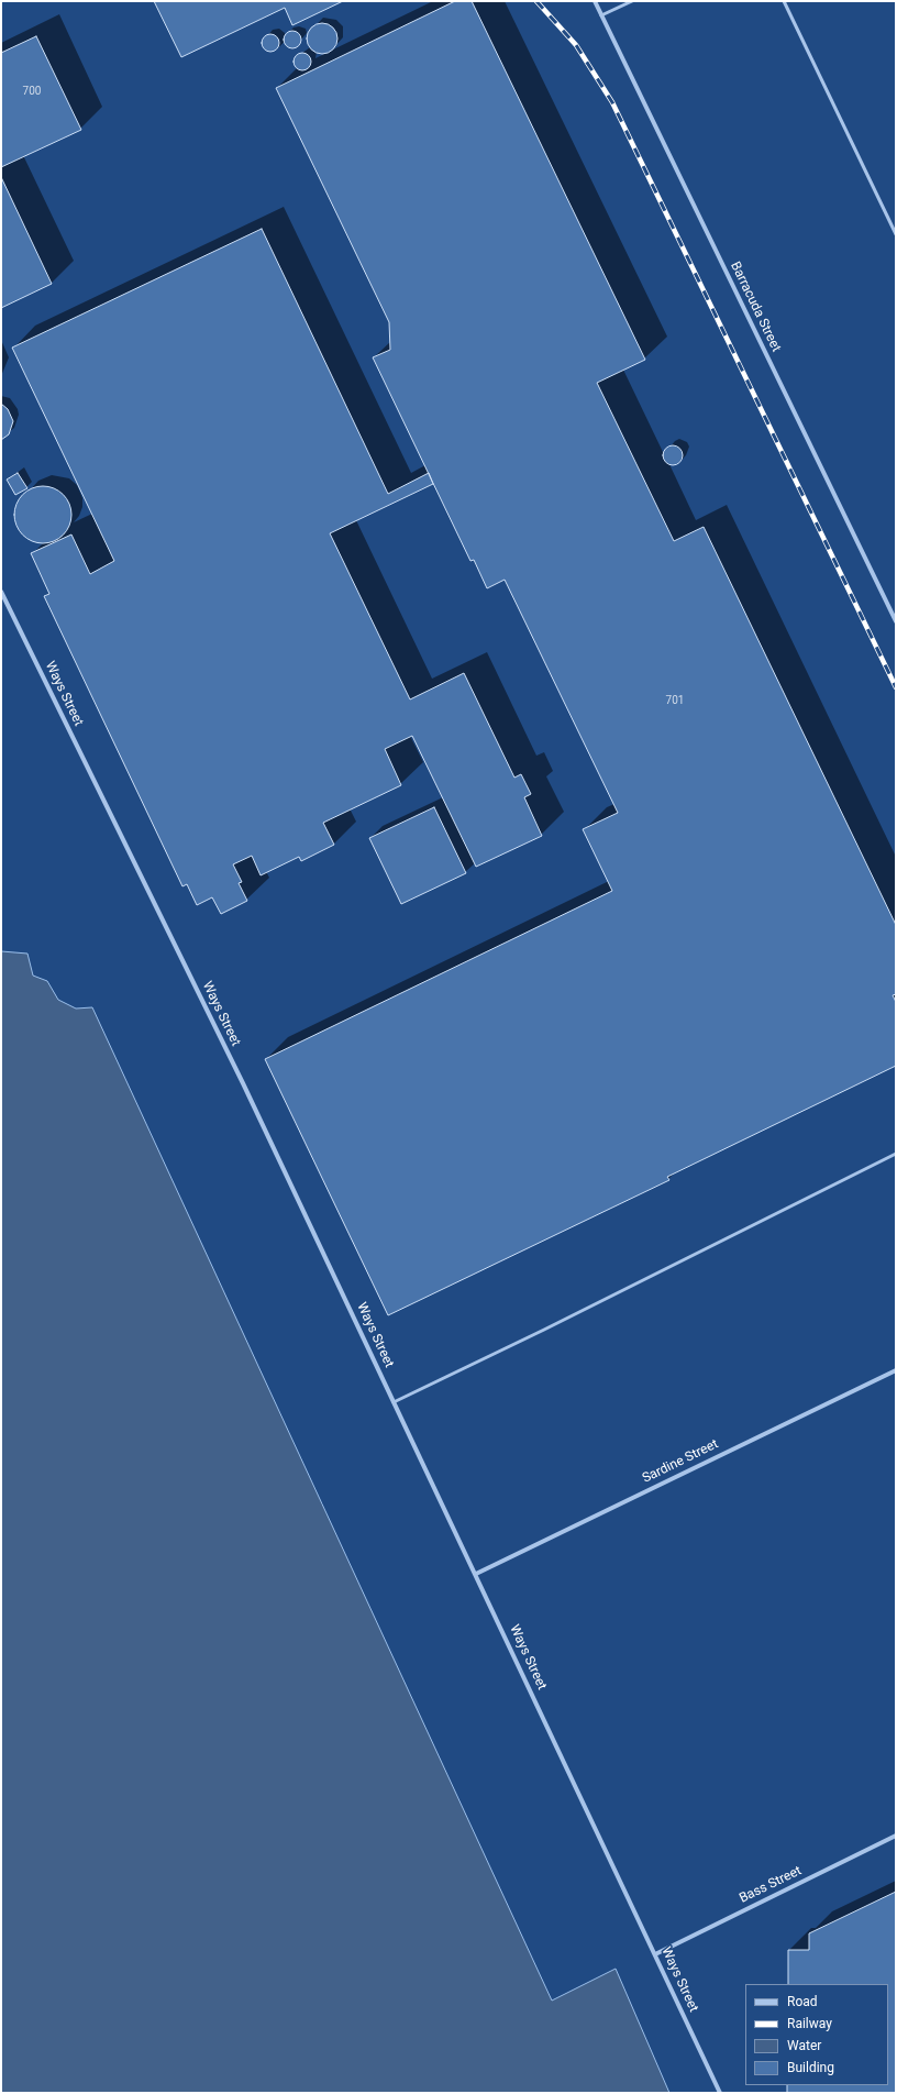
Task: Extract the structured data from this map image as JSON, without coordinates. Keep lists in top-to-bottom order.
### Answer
{
  "streets": {
    "street": [
      "Barracuda Street",
      "Ways Street",
      "Sardine Street",
      "Bass Street"
    ]
  },
  "crossings": [
    ["Ways Street", "Sardine Street"],
    ["Ways Street", "Bass Street"]
  ],
  "house_numbers": ["700", "701"],
  "legend": [
    "Road",
    "Railway",
    "Water",
    "Building"
  ]
}
